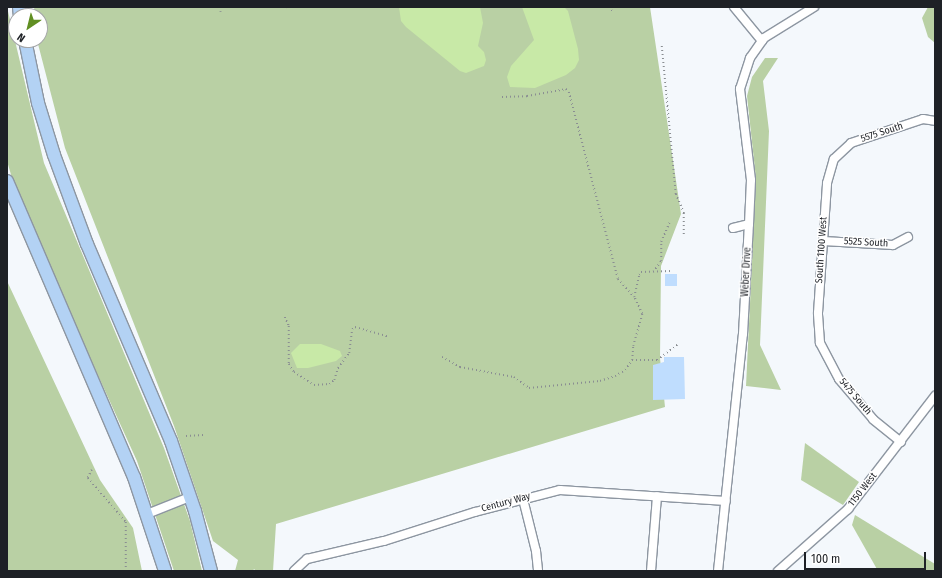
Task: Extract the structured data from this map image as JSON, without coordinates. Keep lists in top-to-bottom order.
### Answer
{
  "streets": {
    "street": [
      "5575 South",
      "5525 South",
      "South 1100 West",
      "Weber Drive",
      "5475 South",
      "1150 West",
      "Century Way"
    ]
  },
  "crossings": [
    ["5575 South", "South 1100 West"],
    ["5525 South", "South 1100 West"],
    ["South 1100 West", "5475 South"],
    ["Weber Drive", "Century Way"],
    ["5475 South", "1150 West"]
  ],
  "scale_bar": "100 m",
  "north": "bottom left"
}
